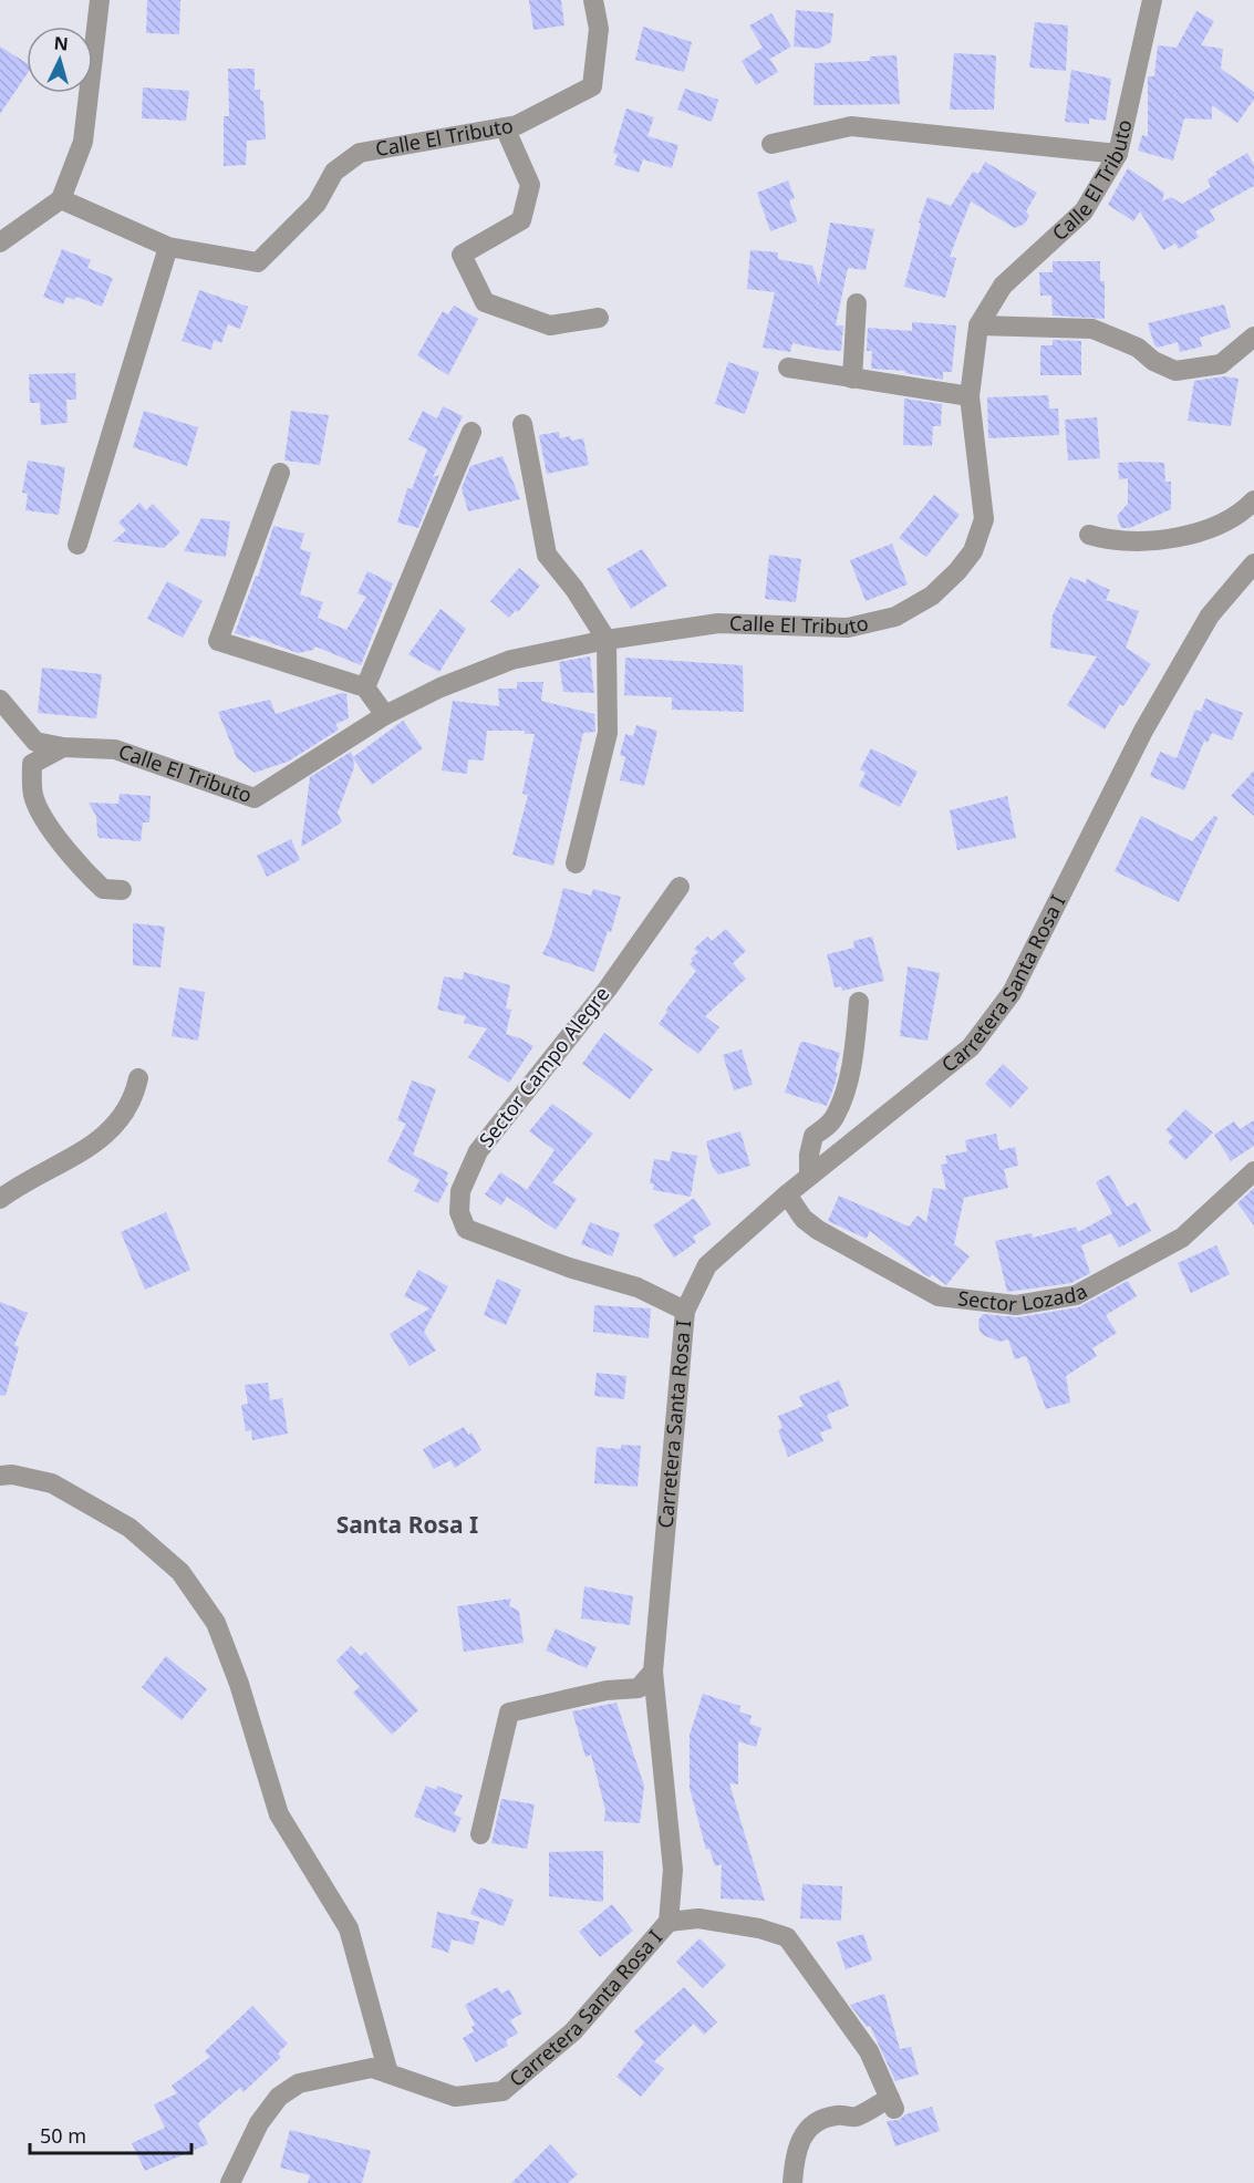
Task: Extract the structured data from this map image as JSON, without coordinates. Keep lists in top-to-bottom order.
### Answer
{
  "streets": {
    "street": [
      "Calle El Tributo",
      "Carretera Santa Rosa I",
      "Sector Campo Alegre",
      "Sector Lozada"
    ]
  },
  "crossings": [
    ["Carretera Santa Rosa I", "Sector Campo Alegre"],
    ["Carretera Santa Rosa I", "Sector Lozada"]
  ],
  "districts": ["Santa Rosa I"],
  "scale_bar": "50 m",
  "north": "top"
}
